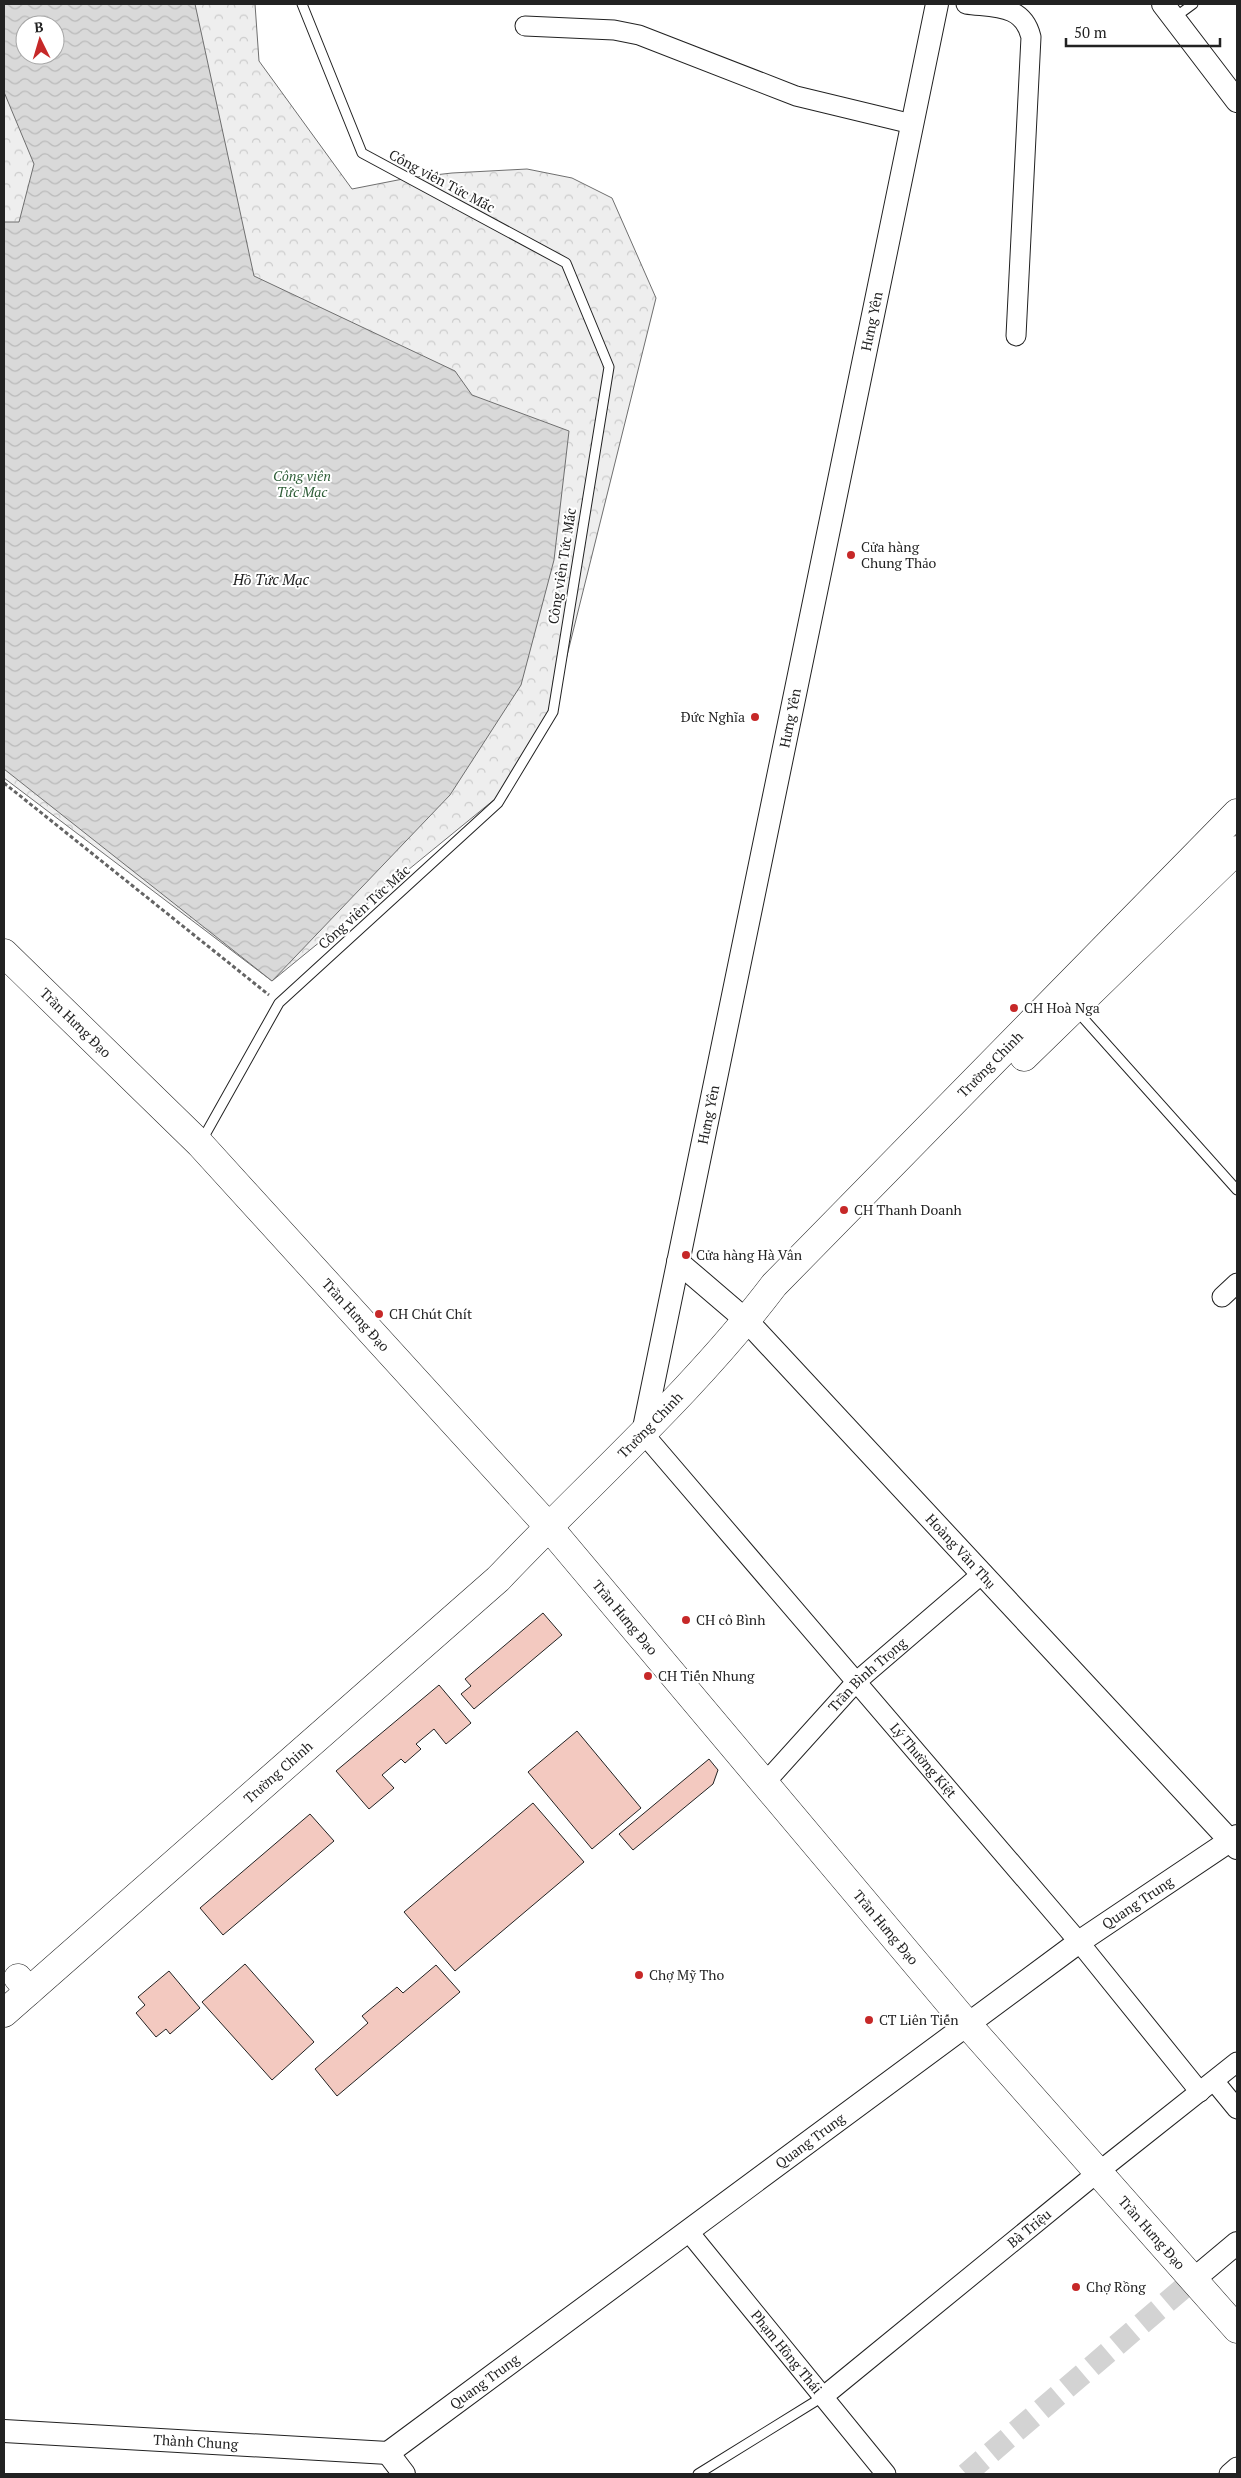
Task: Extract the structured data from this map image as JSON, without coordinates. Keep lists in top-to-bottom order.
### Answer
{
  "streets": {
    "main road": ["Trần Hưng Đạo", "Trường Chinh"],
    "street": [
      "Hưng Yên",
      "Hoàng Văn Thụ",
      "Trần Bình Trọng",
      "Lý Thường Kiệt",
      "Quang Trung",
      "Bà Triệu",
      "Phạm Hồng Thái",
      "Thành Chung"
    ],
    "lane": ["Công viên Tức Mắc"]
  },
  "crossings": [
    ["Công viên Tức Mắc", "Trần Hưng Đạo"],
    ["Hưng Yên", "Trường Chinh"],
    ["Hưng Yên", "Hoàng Văn Thụ"],
    ["Hưng Yên", "Lý Thường Kiệt"],
    ["Trần Hưng Đạo", "Trường Chinh"],
    ["Trần Hưng Đạo", "Trần Bình Trọng"],
    ["Trần Hưng Đạo", "Quang Trung"],
    ["Trần Hưng Đạo", "Bà Triệu"],
    ["Trường Chinh", "Hoàng Văn Thụ"],
    ["Trường Chinh", "Lý Thường Kiệt"],
    ["Hoàng Văn Thụ", "Trần Bình Trọng"],
    ["Hoàng Văn Thụ", "Quang Trung"],
    ["Trần Bình Trọng", "Lý Thường Kiệt"],
    ["Lý Thường Kiệt", "Quang Trung"],
    ["Lý Thường Kiệt", "Bà Triệu"],
    ["Quang Trung", "Phạm Hồng Thái"],
    ["Quang Trung", "Thành Chung"],
    ["Bà Triệu", "Phạm Hồng Thái"]
  ],
  "water": ["Hồ Tức Mạc"],
  "parks": ["Công viên Tức Mạc"],
  "places": [
    "Cửa hàng Chung Thảo",
    "Đức Nghĩa",
    "CH Hoà Nga",
    "CH Thanh Doanh",
    "Cửa hàng Hà Vân",
    "CH Chút Chít",
    "CH cô Bình",
    "CH Tiến Nhung",
    "Chợ Mỹ Tho",
    "CT Liên Tiến",
    "Chợ Rồng"
  ],
  "scale_bar": "50 m",
  "north": "top"
}
